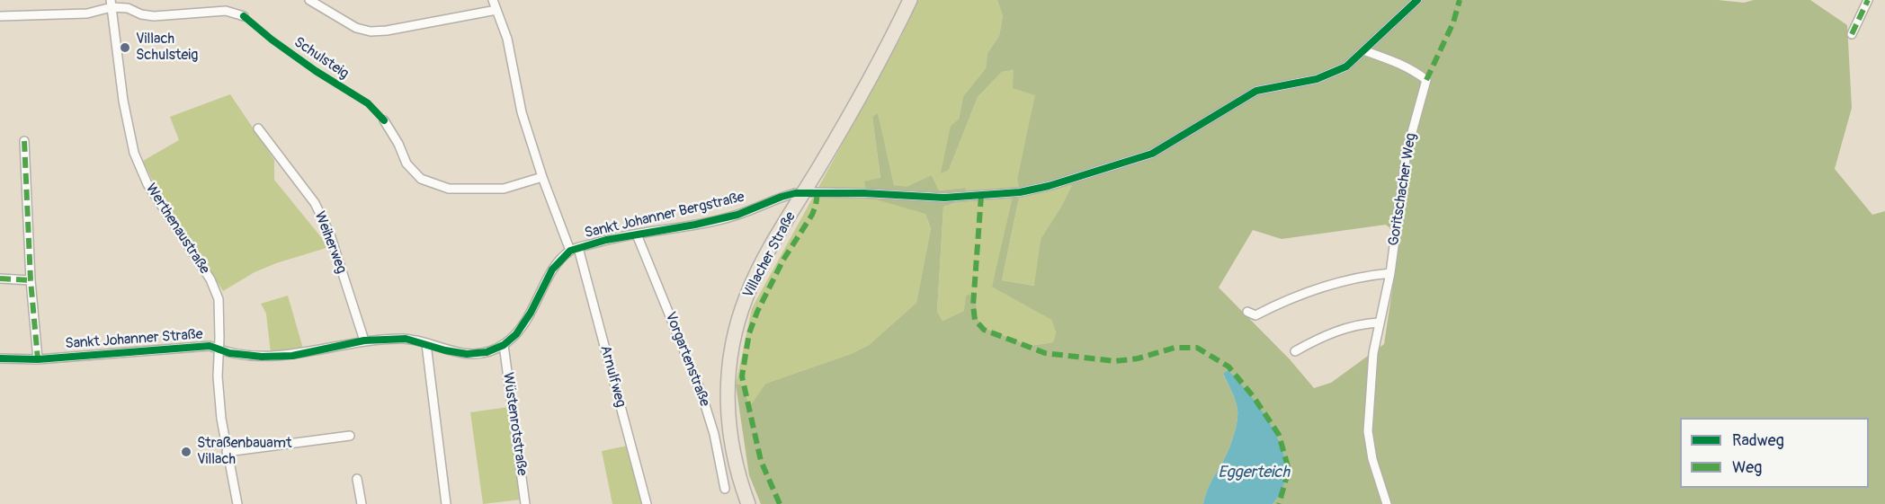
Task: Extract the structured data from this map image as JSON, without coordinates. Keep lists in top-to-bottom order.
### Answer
{
  "streets": {
    "main road": ["Villacher Straße"],
    "street": [
      "Goritschacher Weg",
      "Sankt Johanner Bergstraße",
      "Werthenaustraße",
      "Weiherweg",
      "Sankt Johanner Straße",
      "Vorgartenstraße",
      "Arnulfweg",
      "Wüstenrotstraße"
    ],
    "cycle path": ["Schulsteig"]
  },
  "crossings": [
    ["Sankt Johanner Bergstraße", "Sankt Johanner Straße"],
    ["Sankt Johanner Bergstraße", "Vorgartenstraße"],
    ["Sankt Johanner Bergstraße", "Arnulfweg"],
    ["Werthenaustraße", "Sankt Johanner Straße"],
    ["Weiherweg", "Sankt Johanner Straße"],
    ["Sankt Johanner Straße", "Arnulfweg"],
    ["Sankt Johanner Straße", "Wüstenrotstraße"]
  ],
  "water": ["Eggerteich"],
  "places": ["Villach Schulsteig", "Straßenbauamt Villach"],
  "legend": ["Radweg", "Weg"]
}
